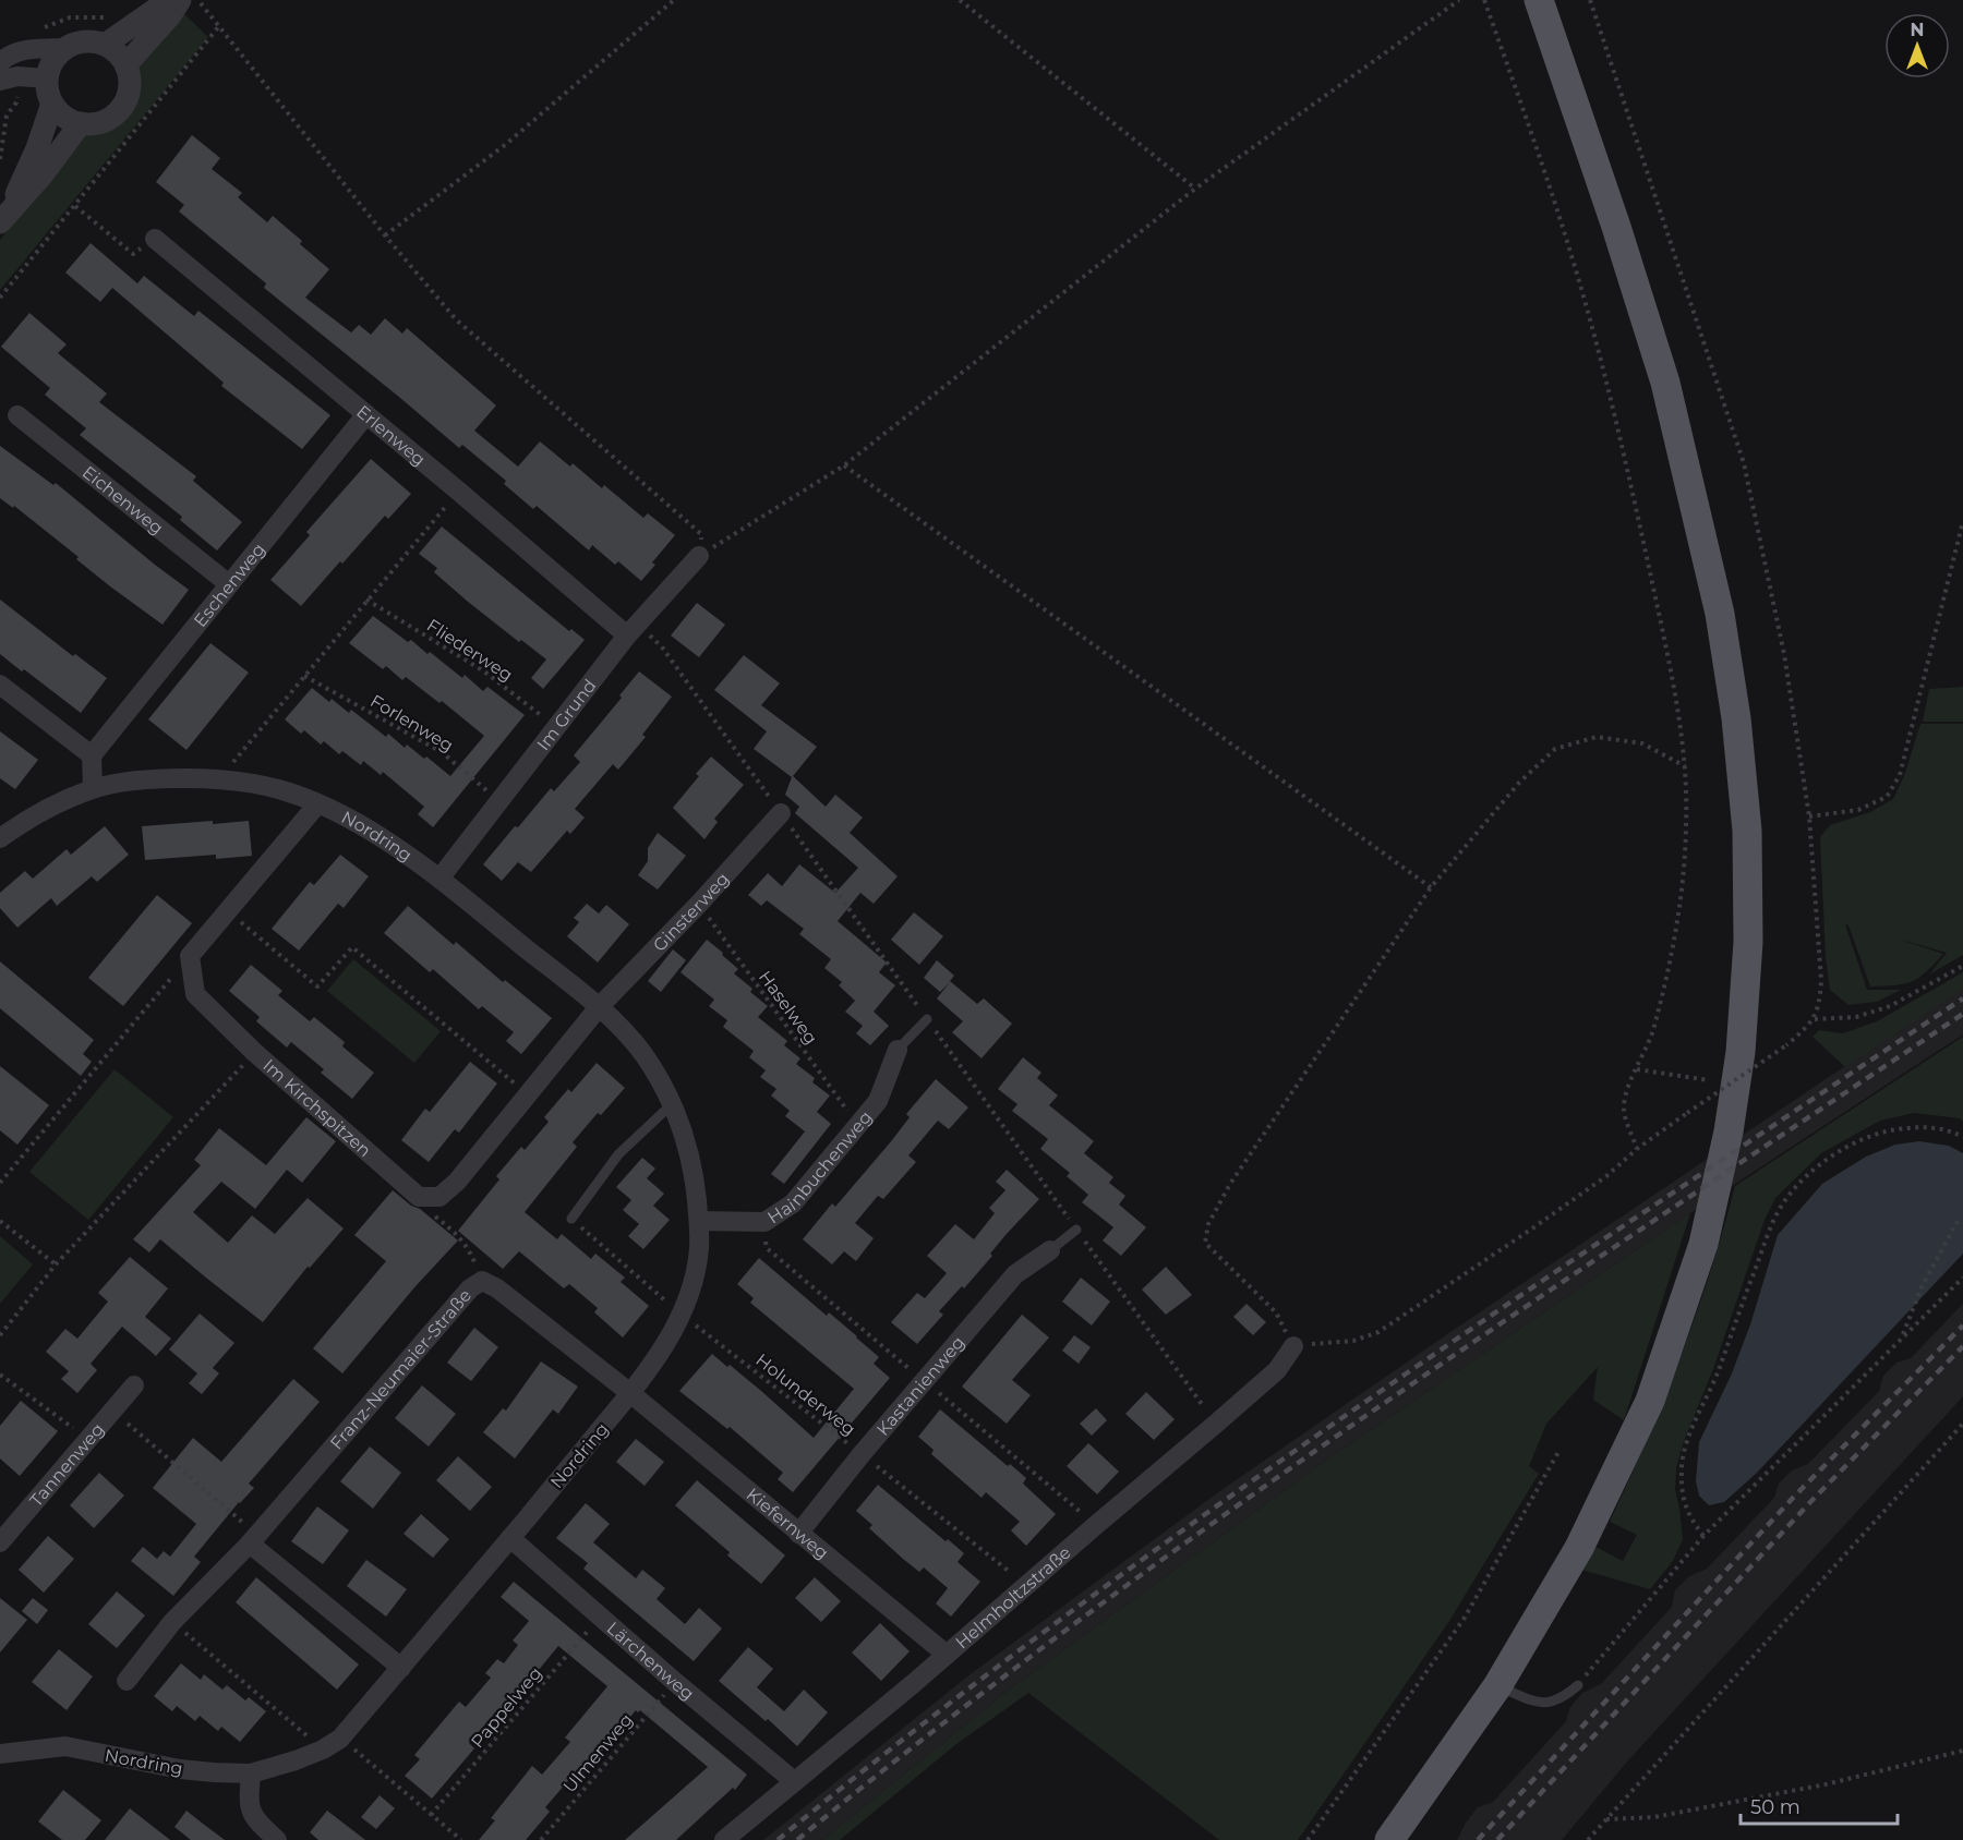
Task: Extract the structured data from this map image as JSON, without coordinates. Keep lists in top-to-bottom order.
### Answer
{
  "streets": {
    "street": [
      "Erlenweg",
      "Eichenweg",
      "Eschenweg",
      "Im Grund",
      "Nordring",
      "Ginsterweg",
      "Im Kirchspitzen",
      "Hainbuchenweg",
      "Franz-Neumaier-Straße",
      "Kastanienweg",
      "Tannenweg",
      "Kiefernweg",
      "Helmholtzstraße",
      "Lärchenweg"
    ],
    "path": [
      "Fliederweg",
      "Forlenweg",
      "Haselweg",
      "Holunderweg",
      "Pappelweg",
      "Ulmenweg"
    ]
  },
  "crossings": [
    ["Erlenweg", "Eschenweg"],
    ["Erlenweg", "Im Grund"],
    ["Eichenweg", "Eschenweg"],
    ["Fliederweg", "Im Grund"],
    ["Im Grund", "Forlenweg"],
    ["Im Grund", "Nordring"],
    ["Nordring", "Ginsterweg"],
    ["Nordring", "Hainbuchenweg"],
    ["Nordring", "Franz-Neumaier-Straße"],
    ["Nordring", "Holunderweg"],
    ["Nordring", "Kiefernweg"],
    ["Nordring", "Lärchenweg"],
    ["Ginsterweg", "Haselweg"],
    ["Haselweg", "Hainbuchenweg"],
    ["Franz-Neumaier-Straße", "Kiefernweg"],
    ["Kastanienweg", "Holunderweg"],
    ["Kastanienweg", "Kiefernweg"],
    ["Holunderweg", "Helmholtzstraße"],
    ["Kiefernweg", "Helmholtzstraße"],
    ["Helmholtzstraße", "Lärchenweg"],
    ["Lärchenweg", "Pappelweg"],
    ["Lärchenweg", "Ulmenweg"]
  ],
  "scale_bar": "50 m",
  "north": "top"
}
